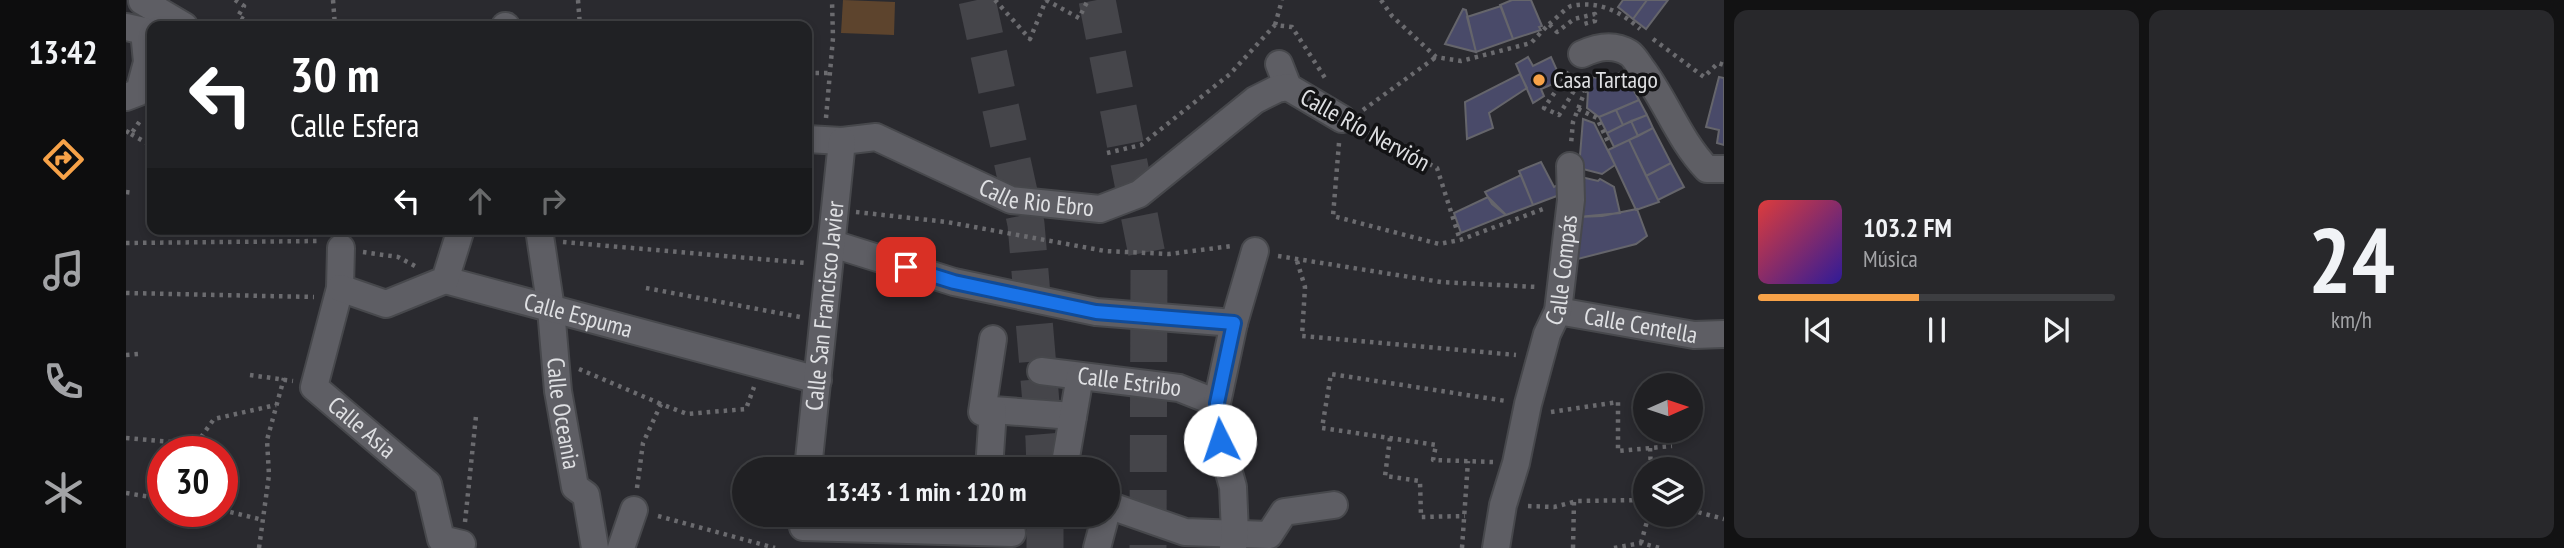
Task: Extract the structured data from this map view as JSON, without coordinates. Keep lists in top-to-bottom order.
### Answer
{
  "streets": {
    "street": [
      "Calle Río Nervión",
      "Calle Rio Ebro",
      "Calle Compás",
      "Calle San Francisco Javier",
      "Calle Espuma",
      "Calle Centella",
      "Calle Estribo",
      "Calle Oceania",
      "Calle Asia"
    ]
  },
  "crossings": [
    ["Calle Río Nervión", "Calle Rio Ebro"],
    ["Calle Rio Ebro", "Calle San Francisco Javier"],
    ["Calle Compás", "Calle Centella"],
    ["Calle San Francisco Javier", "Calle Espuma"],
    ["Calle Espuma", "Calle Oceania"]
  ],
  "places": ["Casa Tartago"],
  "north": "right",
  "page": {
    "tabs": "13:42",
    "tile": ["24", "km/h"],
    "turn": ["30 m", "Calle Esfera"],
    "song": ["103.2 FM", "Música"],
    "limit": "30",
    "trip": "13:43 · 1 min · 120 m"
  }
}
